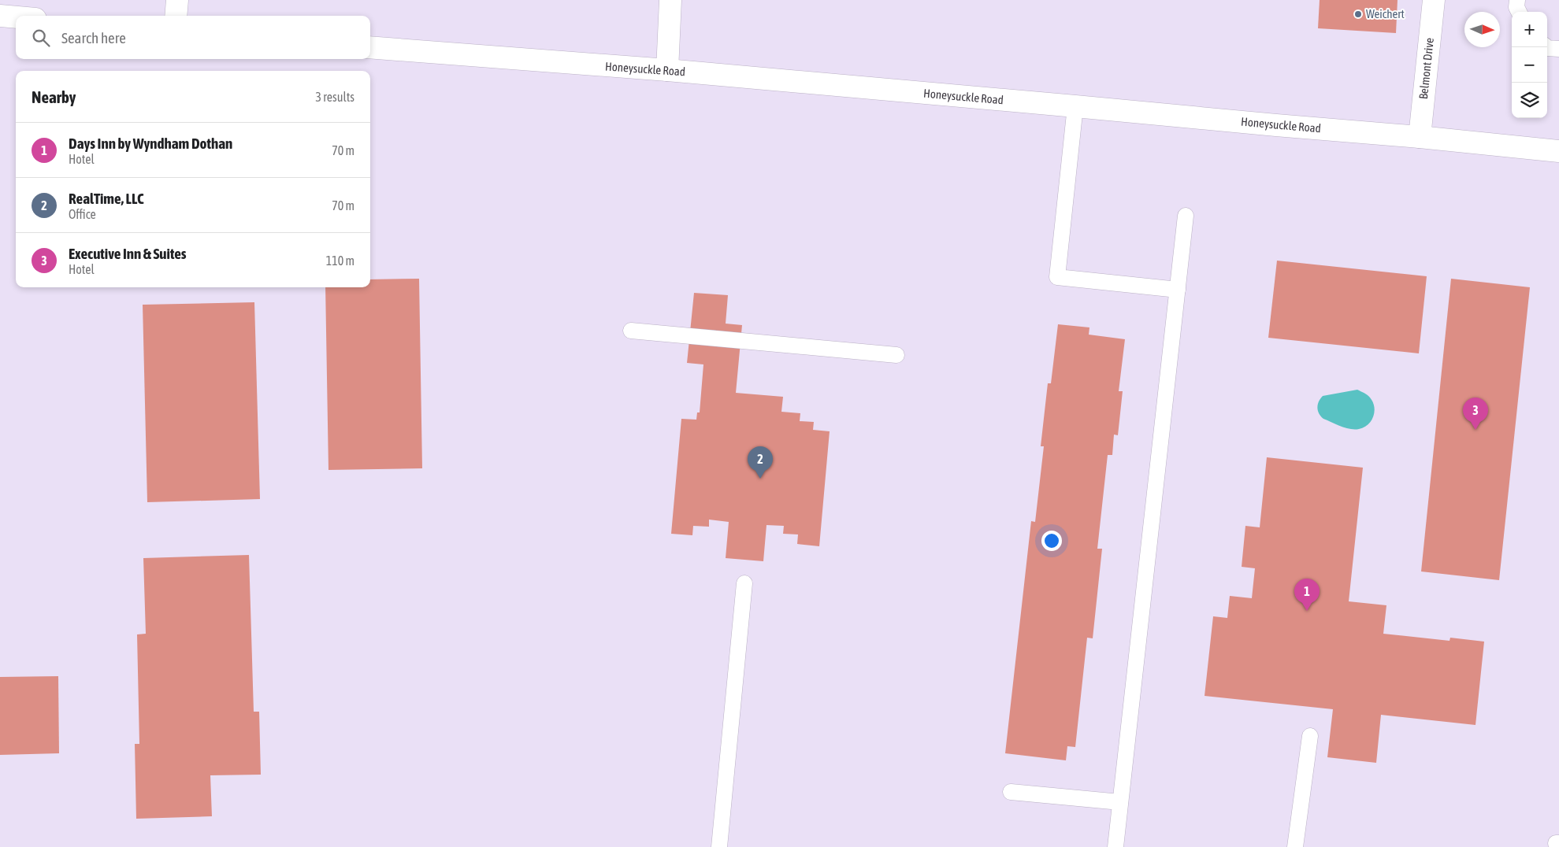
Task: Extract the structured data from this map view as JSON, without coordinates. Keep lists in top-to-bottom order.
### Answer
{
  "streets": {
    "main road": ["Belmont Drive", "Honeysuckle Road"]
  },
  "crossings": [
    ["Belmont Drive", "Honeysuckle Road"]
  ],
  "places": ["Weichert"],
  "north": "right",
  "page": {
    "map_buttons": ["+", "−"],
    "search": "Search here",
    "heading": ["Nearby", "3 results"],
    "list": [
      {
        "mark": "1",
        "name": "Days Inn by Wyndham Dothan",
        "note": "Hotel",
        "value": "70 m"
      },
      {
        "mark": "2",
        "name": "RealTime, LLC",
        "note": "Office",
        "value": "70 m"
      },
      {
        "mark": "3",
        "name": "Executive Inn & Suites",
        "note": "Hotel",
        "value": "110 m"
      }
    ],
    "pins": ["3", "2", "1"]
  }
}
